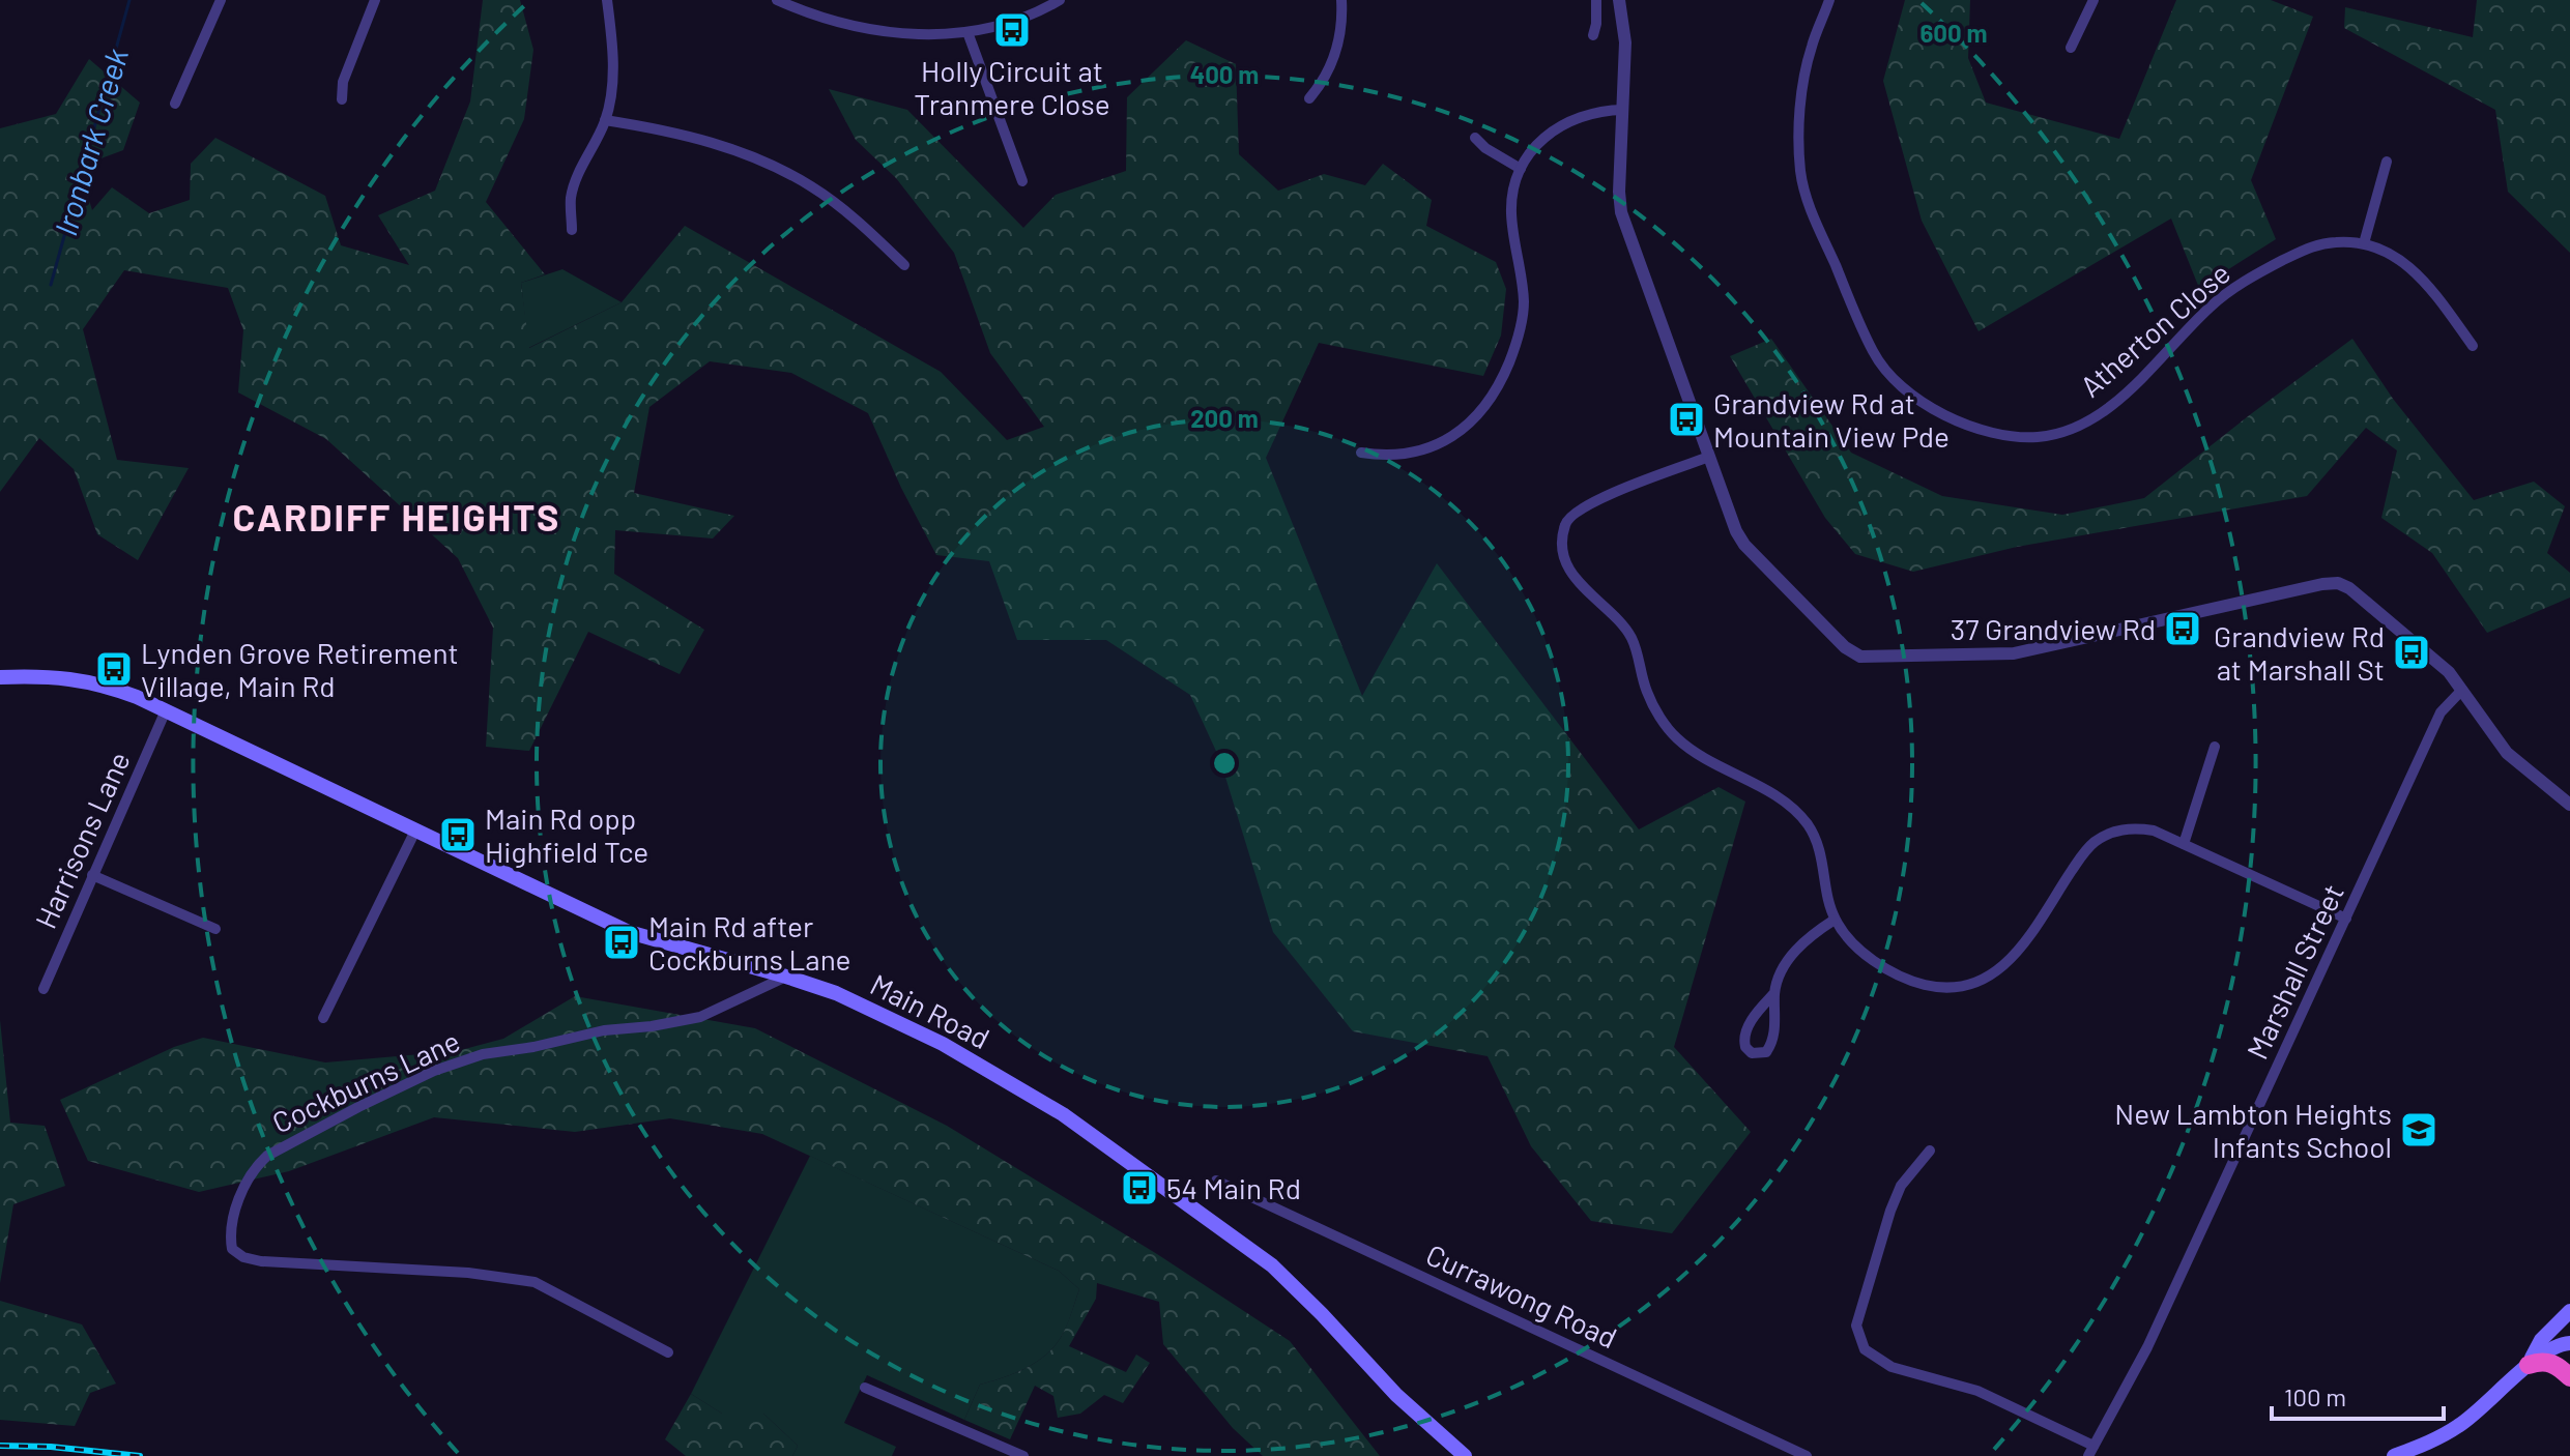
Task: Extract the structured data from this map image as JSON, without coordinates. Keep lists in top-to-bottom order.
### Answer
{
  "streets": {
    "main road": ["Main Road"],
    "street": [
      "Atherton Close",
      "Harrisons Lane",
      "Marshall Street",
      "Cockburns Lane",
      "Currawong Road"
    ]
  },
  "crossings": [
    ["Harrisons Lane", "Main Road"],
    ["Main Road", "Cockburns Lane"]
  ],
  "districts": ["CARDIFF HEIGHTS"],
  "water": ["Ironbark Creek"],
  "places": {
    "bus stop": [
      "Holly Circuit at Tranmere Close",
      "Grandview Rd at Mountain View Pde",
      "37 Grandview Rd",
      "Grandview Rd at Marshall St",
      "Lynden Grove Retirement Village, Main Rd",
      "Main Rd opp Highfield Tce",
      "Main Rd after Cockburns Lane",
      "54 Main Rd"
    ],
    "school or university": ["New Lambton Heights Infants School"]
  },
  "scale_bar": "100 m",
  "rings": ["600 m", "400 m", "200 m"]
}
